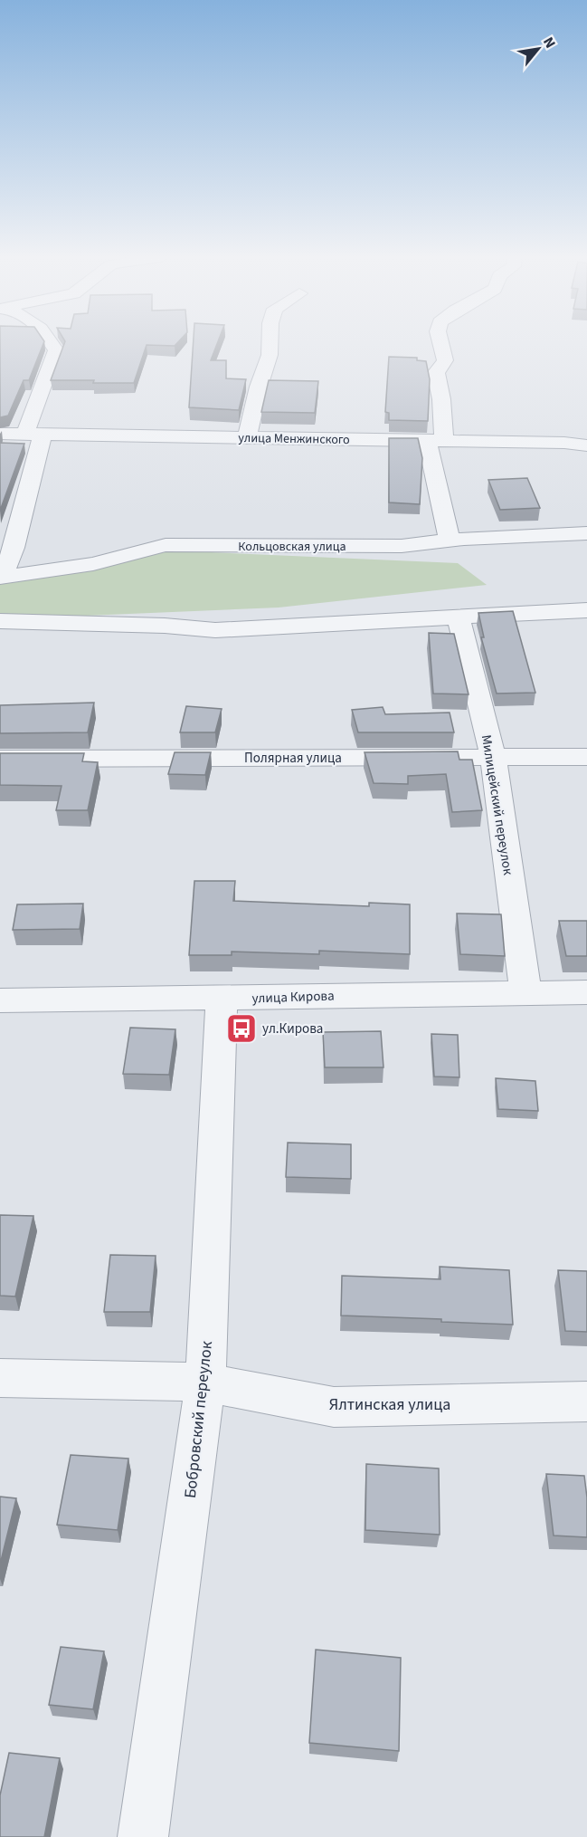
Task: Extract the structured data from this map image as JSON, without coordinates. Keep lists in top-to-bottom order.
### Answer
{
  "streets": {
    "street": [
      "улица Менжинского",
      "Кольцовская улица",
      "Полярная улица",
      "Милицейский переулок",
      "улица Кирова",
      "Ялтинская улица",
      "Бобровский переулок"
    ]
  },
  "crossings": [
    ["Полярная улица", "Милицейский переулок"],
    ["Милицейский переулок", "улица Кирова"],
    ["улица Кирова", "Бобровский переулок"],
    ["Ялтинская улица", "Бобровский переулок"]
  ],
  "places": {
    "bus stop": ["ул.Кирова"]
  },
  "north": "top right"
}
